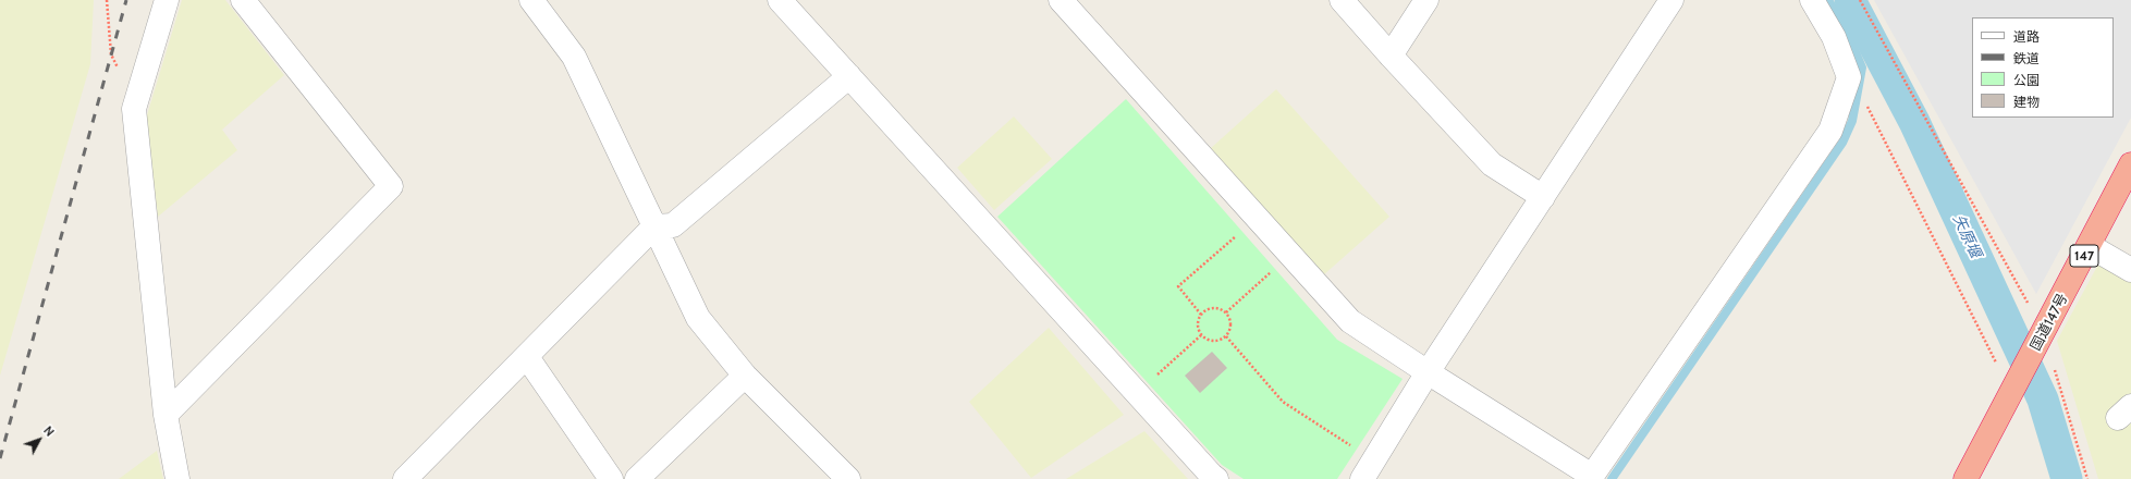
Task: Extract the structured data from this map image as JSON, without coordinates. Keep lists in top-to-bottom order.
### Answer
{
  "streets": {
    "highway": ["147", "国道147号"]
  },
  "water": ["矢原堰"],
  "legend": [
    "道路",
    "鉄道",
    "公園",
    "建物"
  ],
  "north": "top right"
}
